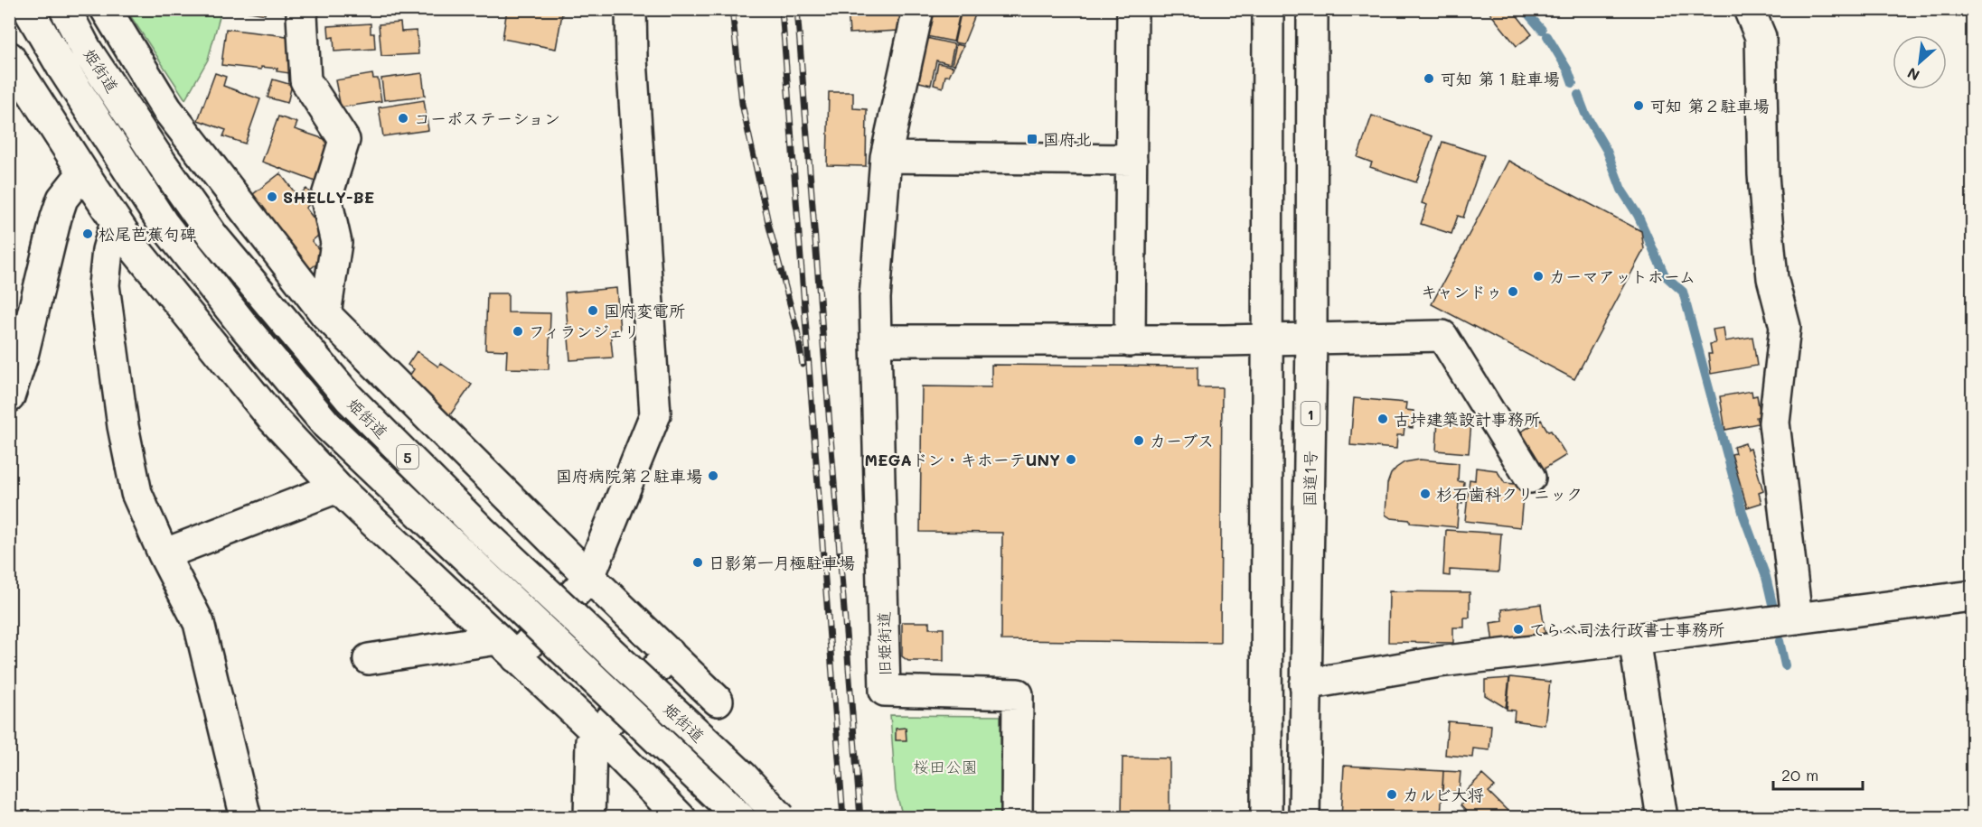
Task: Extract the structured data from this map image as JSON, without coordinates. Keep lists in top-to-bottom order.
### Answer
{
  "streets": {
    "main road": [
      "姫街道",
      "1",
      "5",
      "国道1号",
      "旧姫街道"
    ]
  },
  "parks": ["桜田公園"],
  "places": {
    "other": [
      "可知 第１駐車場",
      "可知 第２駐車場",
      "コーポステーション",
      "SHELLY-BE",
      "松尾芭蕉句碑",
      "カーマアットホーム",
      "キャンドゥ",
      "国府変電所",
      "フィランジェリ",
      "古垰建築設計事務所",
      "カーブス",
      "MEGAドン・キホーテUNY",
      "国府病院第２駐車場",
      "杉石歯科クリニック",
      "日影第一月極駐車場",
      "てらべ司法行政書士事務所",
      "カルビ大将"
    ],
    "transit": ["国府北"]
  },
  "scale_bar": "20 m",
  "north": "bottom left"
}
